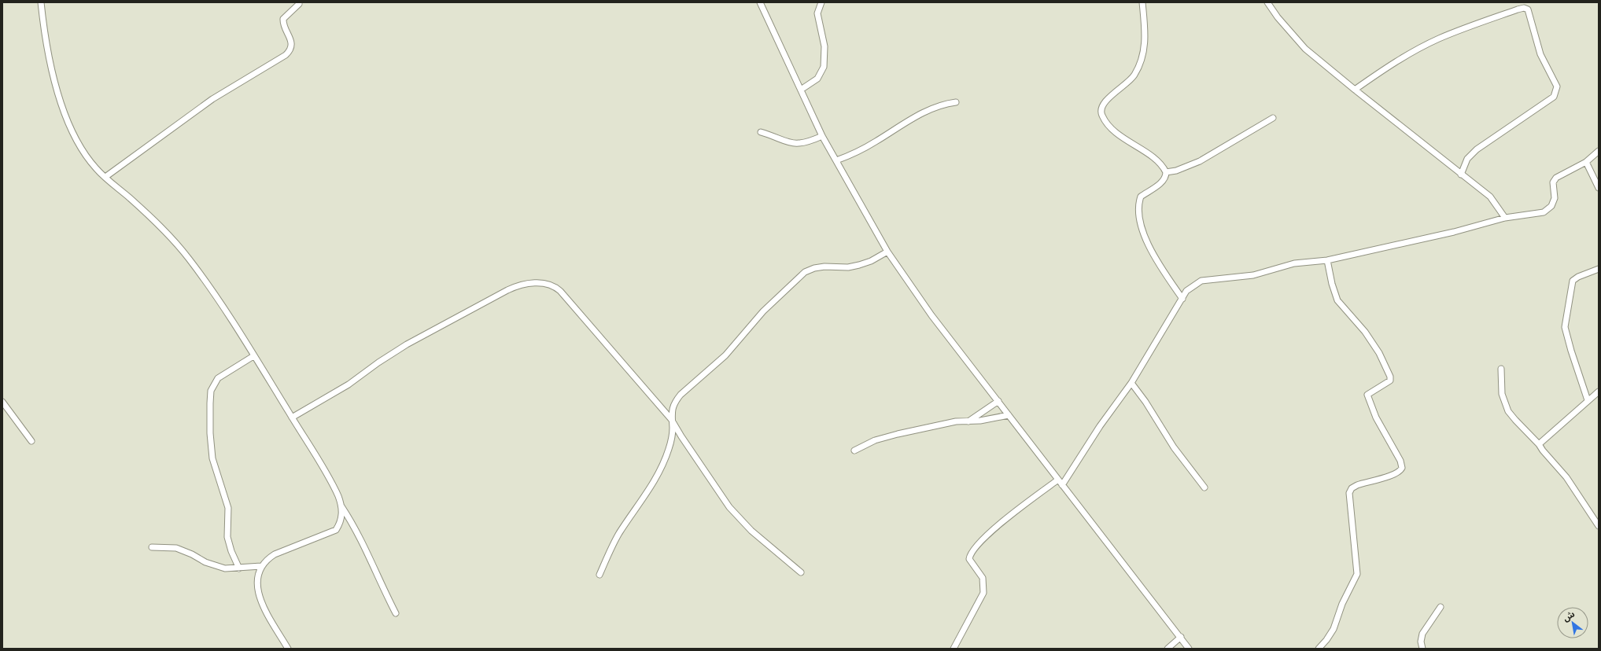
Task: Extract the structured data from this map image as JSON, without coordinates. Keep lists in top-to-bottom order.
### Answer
{
  "north": "top left"
}
